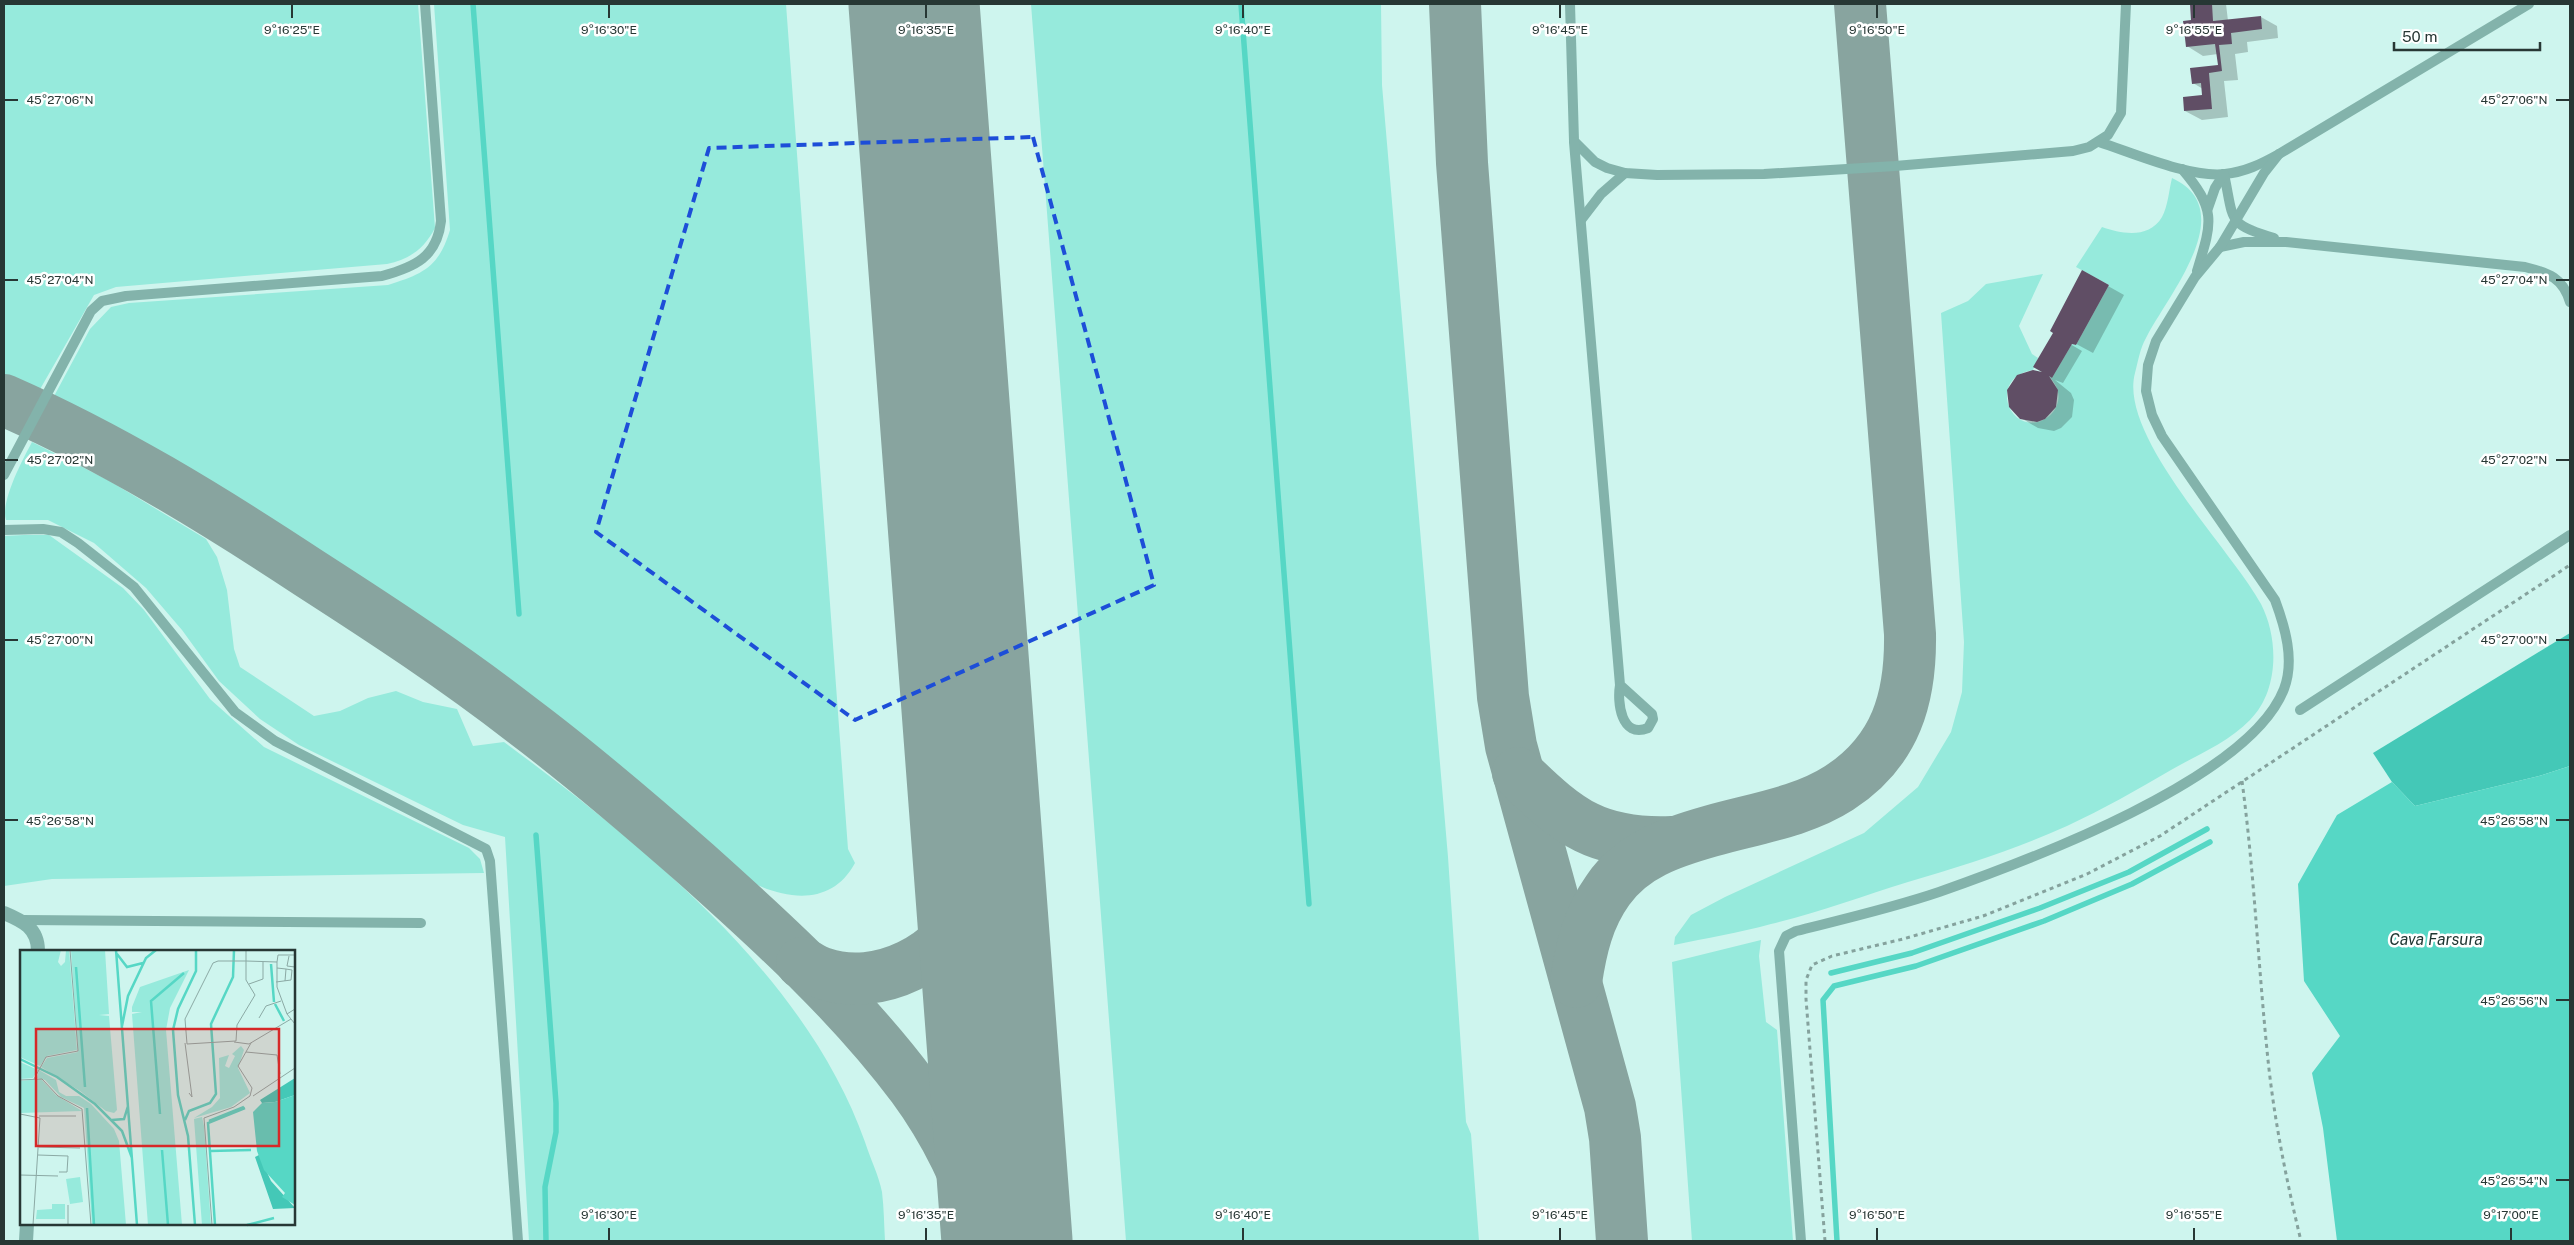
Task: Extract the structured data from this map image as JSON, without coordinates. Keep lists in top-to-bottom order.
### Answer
{
  "water": ["Cava Farsura"],
  "scale_bar": "50 m",
  "coordinates": [
    "9°16'25\"E",
    "9°16'30\"E",
    "9°16'35\"E",
    "9°16'40\"E",
    "9°16'45\"E",
    "9°16'50\"E",
    "9°16'55\"E",
    "45°27'06\"N",
    "45°27'04\"N",
    "45°27'02\"N",
    "45°27'00\"N",
    "45°26'58\"N",
    "45°26'56\"N",
    "45°26'54\"N",
    "9°17'00\"E"
  ]
}
